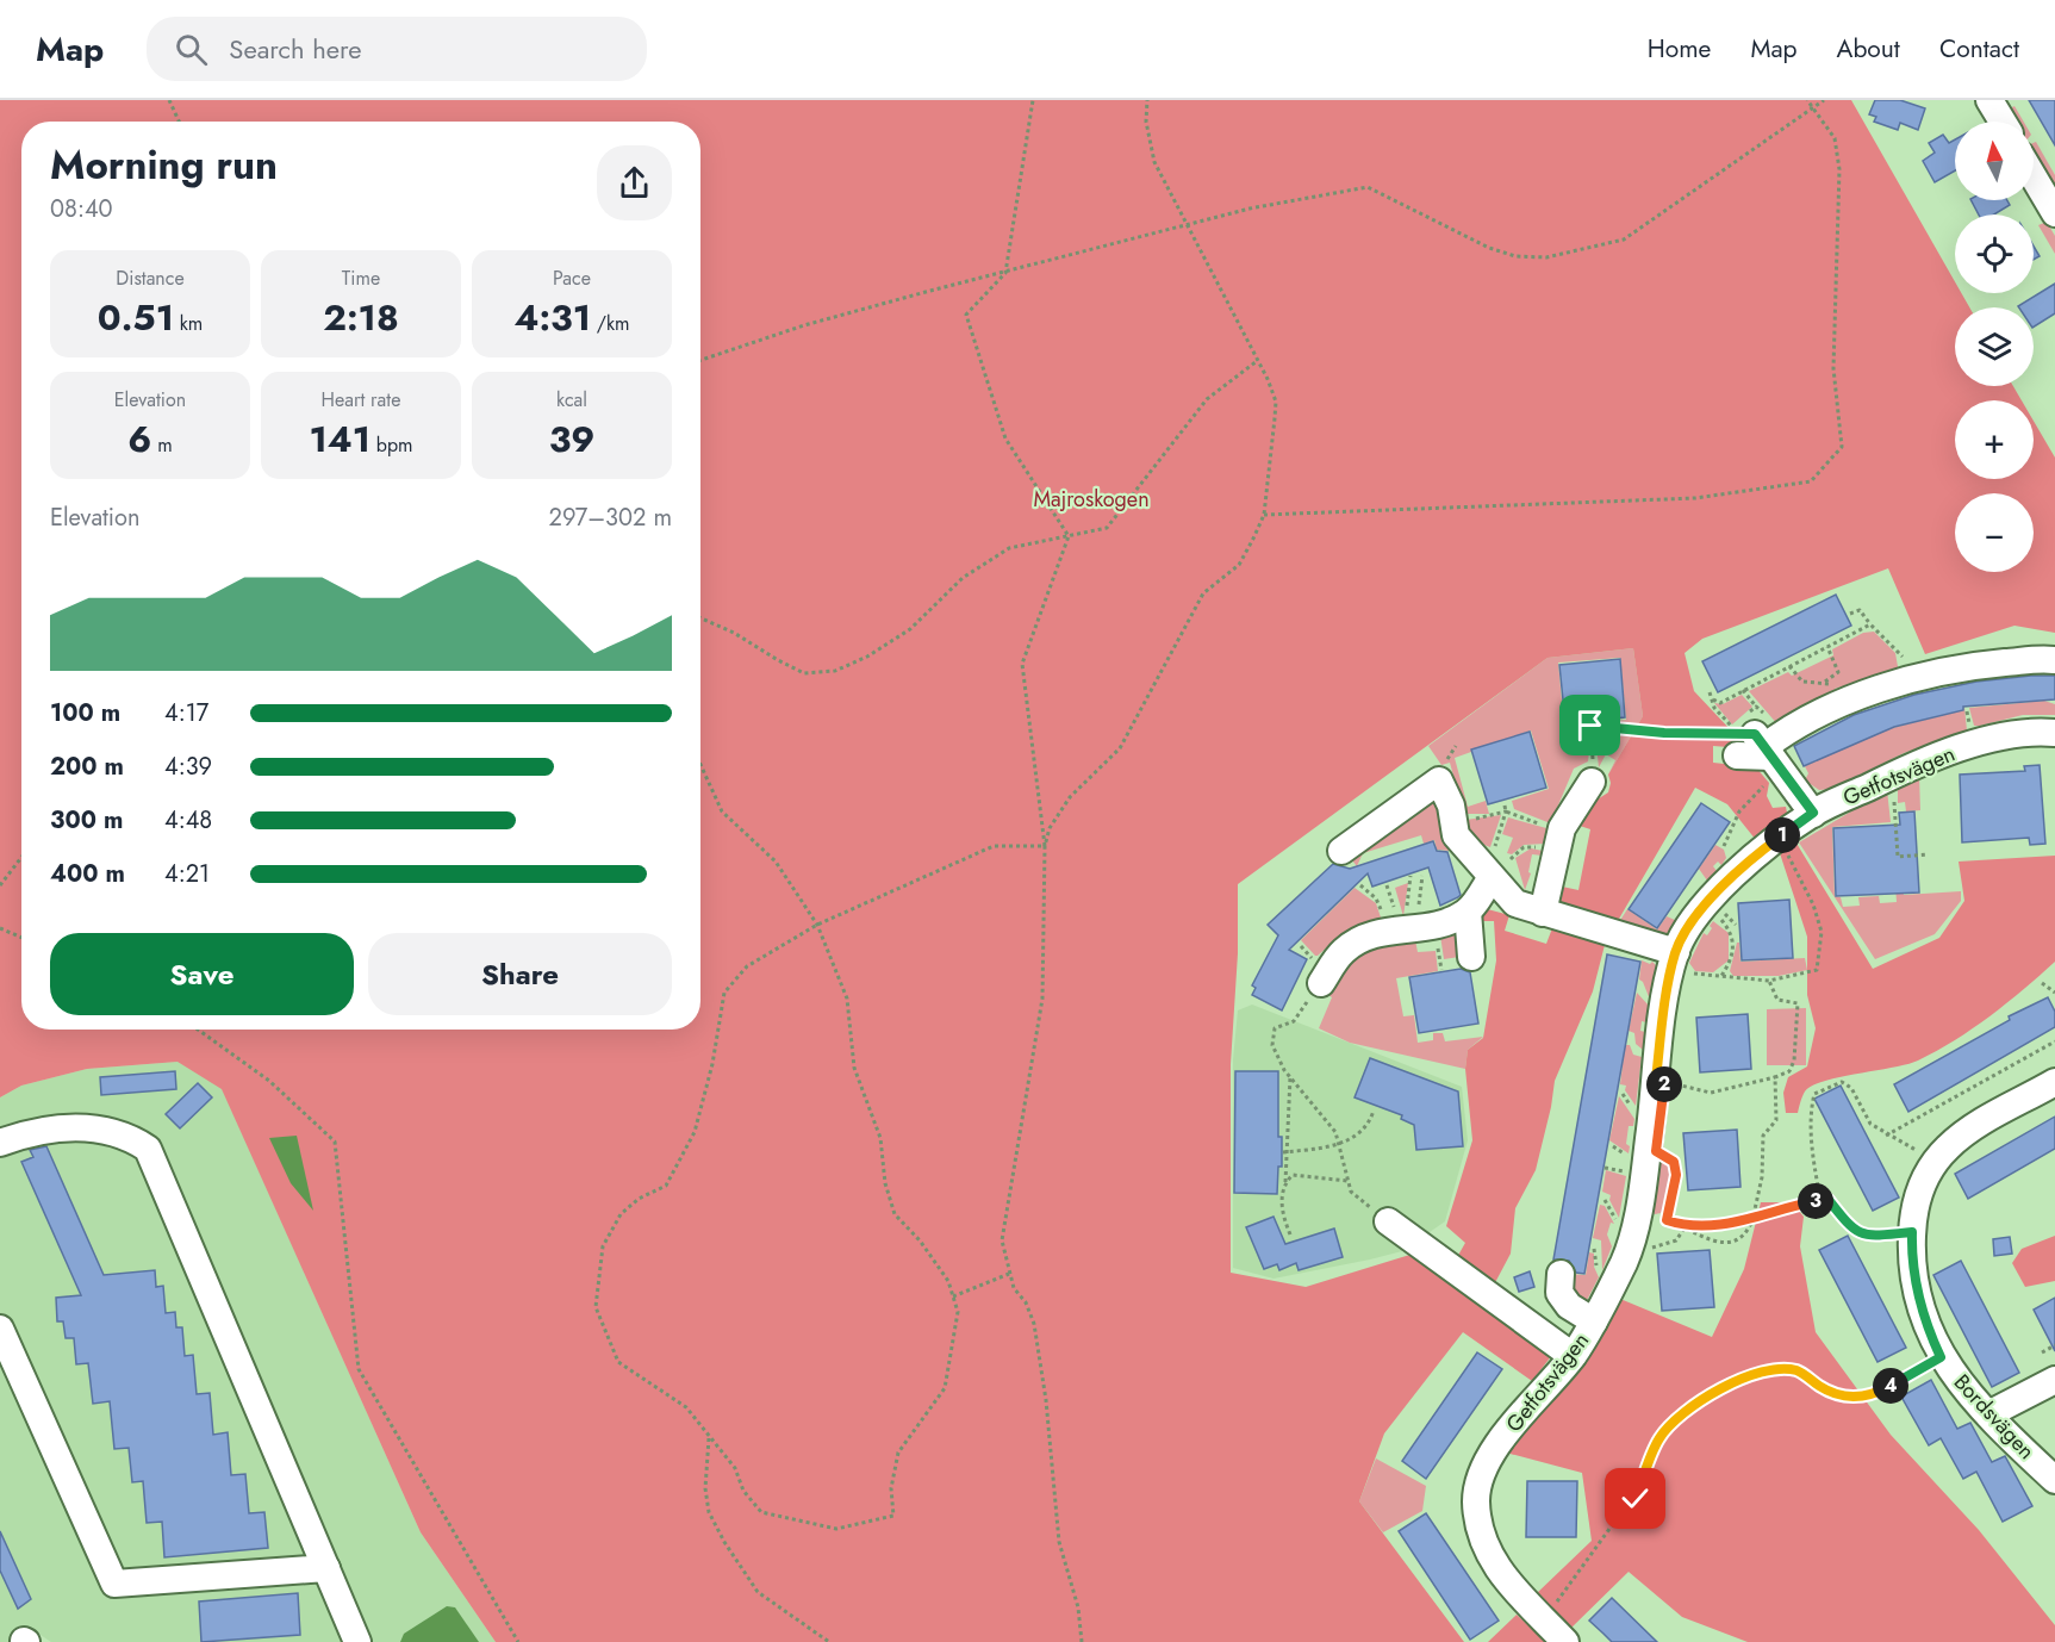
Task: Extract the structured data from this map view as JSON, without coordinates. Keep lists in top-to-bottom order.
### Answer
{
  "streets": {
    "street": ["Getfotsvägen", "Bordsvägen"]
  },
  "parks": ["Majroskogen"],
  "north": "top",
  "page": {
    "header": "Map",
    "search": "Search here",
    "nav": [
      "Home",
      "Map",
      "About",
      "Contact"
    ],
    "map_buttons": ["+", "−"],
    "heading": ["Morning run", "08:40"],
    "stats": [
      ["Distance", "0.51 km"],
      ["Time", "2:18"],
      ["Pace", "4:31 /km"],
      ["Elevation", "6 m"],
      ["Heart rate", "141 bpm"],
      ["kcal", "39"]
    ],
    "chart": ["Elevation", "297–302 m"],
    "list": [
      {
        "name": "100 m",
        "note": "4:17"
      },
      {
        "name": "200 m",
        "note": "4:39"
      },
      {
        "name": "300 m",
        "note": "4:48"
      },
      {
        "name": "400 m",
        "note": "4:21"
      }
    ],
    "pins": [
      "1",
      "2",
      "3",
      "4"
    ],
    "buttons": ["Save", "Share"]
  }
}
